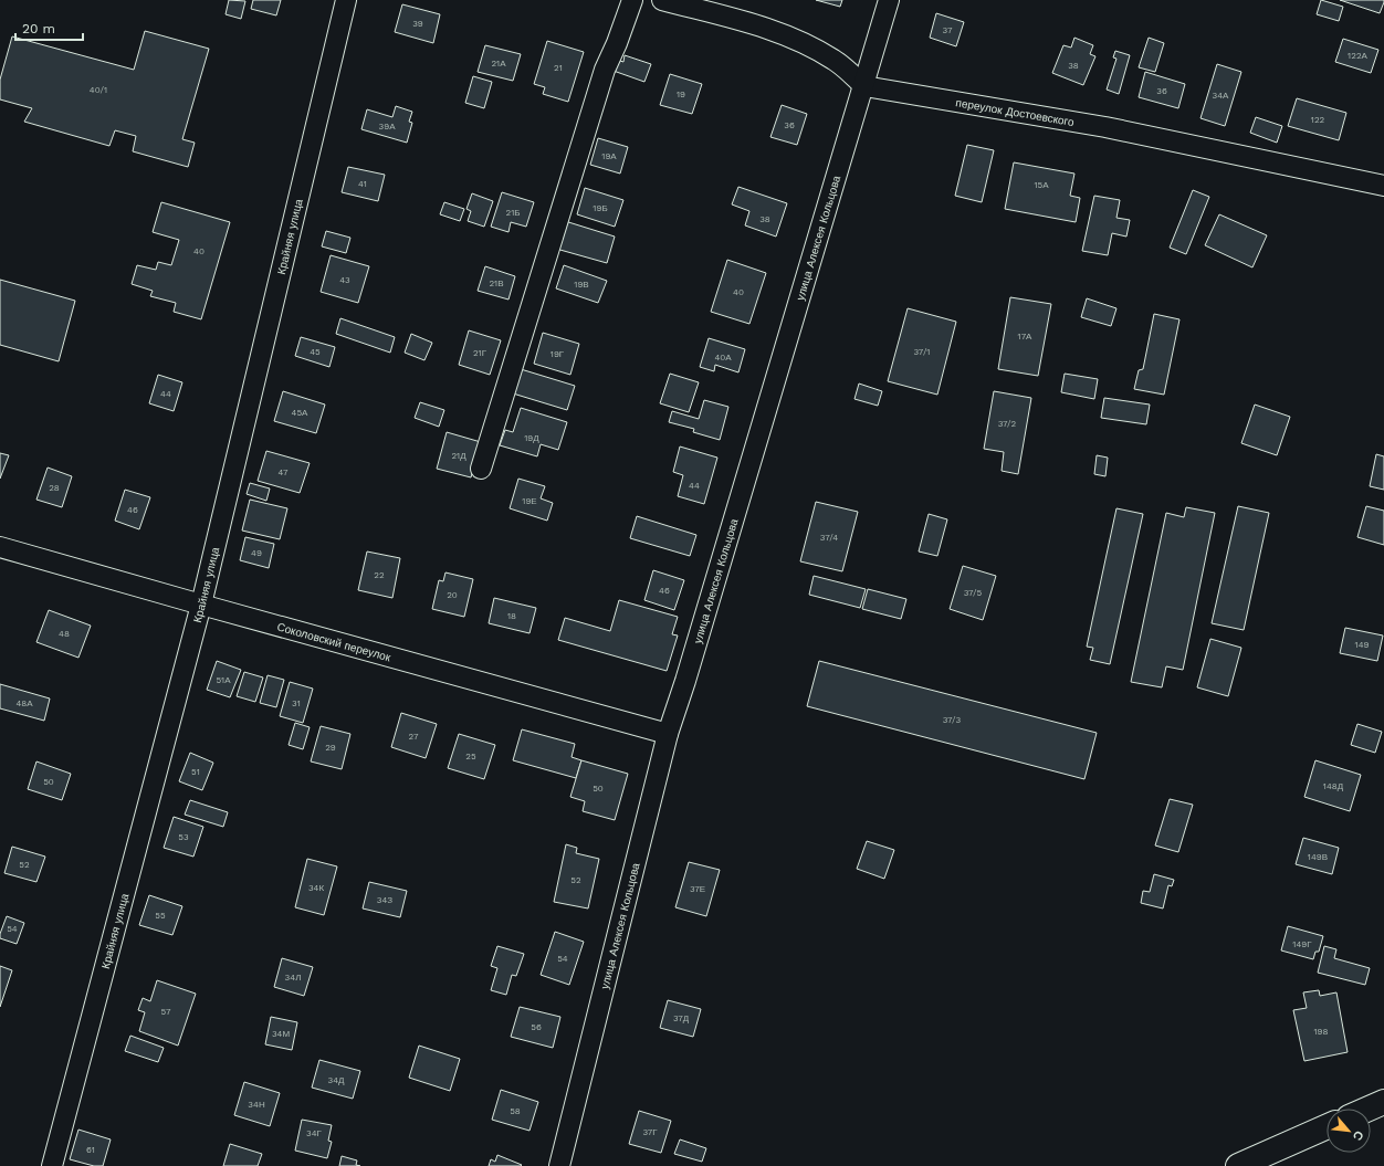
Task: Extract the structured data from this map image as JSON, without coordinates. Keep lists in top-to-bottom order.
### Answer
{
  "streets": {
    "street": [
      "переулок Достоевского",
      "Крайняя улица",
      "улица Алексея Кольцова",
      "Соколовский переулок"
    ]
  },
  "crossings": [
    ["переулок Достоевского", "улица Алексея Кольцова"],
    ["Крайняя улица", "Соколовский переулок"],
    ["улица Алексея Кольцова", "Соколовский переулок"]
  ],
  "house_numbers": [
    "39",
    "37",
    "122А",
    "21А",
    "38",
    "21",
    "40/1",
    "36",
    "19",
    "34А",
    "122",
    "36",
    "39А",
    "19А",
    "41",
    "15А",
    "19Б",
    "21Б",
    "38",
    "40",
    "43",
    "21В",
    "19В",
    "40",
    "17А",
    "45",
    "37/1",
    "21Г",
    "19Г",
    "40А",
    "44",
    "45А",
    "37/2",
    "19Д",
    "21Д",
    "47",
    "44",
    "28",
    "19Е",
    "46",
    "37/4",
    "49",
    "22",
    "46",
    "37/5",
    "20",
    "18",
    "48",
    "149",
    "51А",
    "48А",
    "31",
    "37/3",
    "27",
    "29",
    "25",
    "51",
    "50",
    "148Д",
    "50",
    "53",
    "149В",
    "52",
    "52",
    "34К",
    "37Е",
    "34З",
    "55",
    "54",
    "149Г",
    "54",
    "34Л",
    "57",
    "37Д",
    "56",
    "198",
    "34М",
    "34Д",
    "34Н",
    "58",
    "37Г",
    "34Г",
    "61"
  ],
  "scale_bar": "20 m",
  "north": "bottom right"
}
